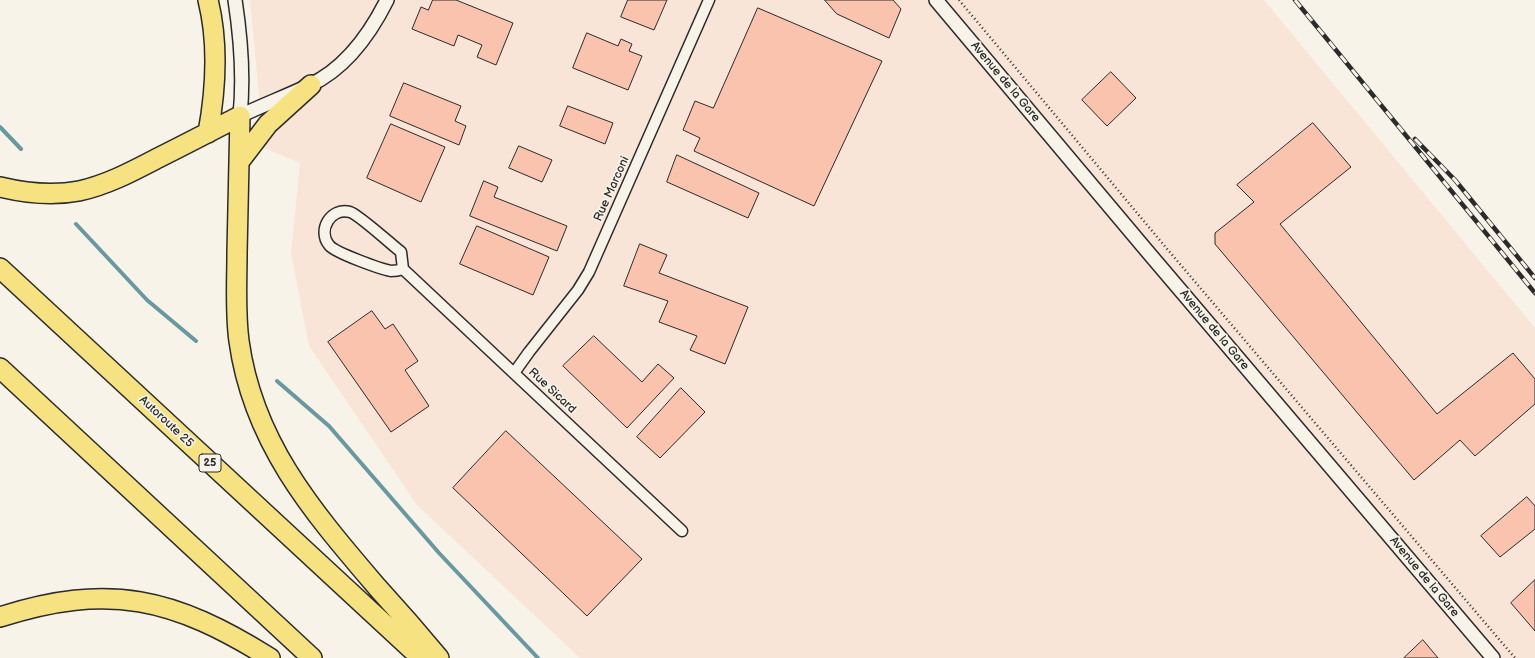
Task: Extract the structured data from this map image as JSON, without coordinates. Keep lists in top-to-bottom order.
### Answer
{
  "streets": {
    "highway": ["Autoroute 25", "25"],
    "street": ["Avenue de la Gare", "Rue Marconi", "Rue Sicard"]
  },
  "crossings": [
    ["Rue Marconi", "Rue Sicard"]
  ]
}
